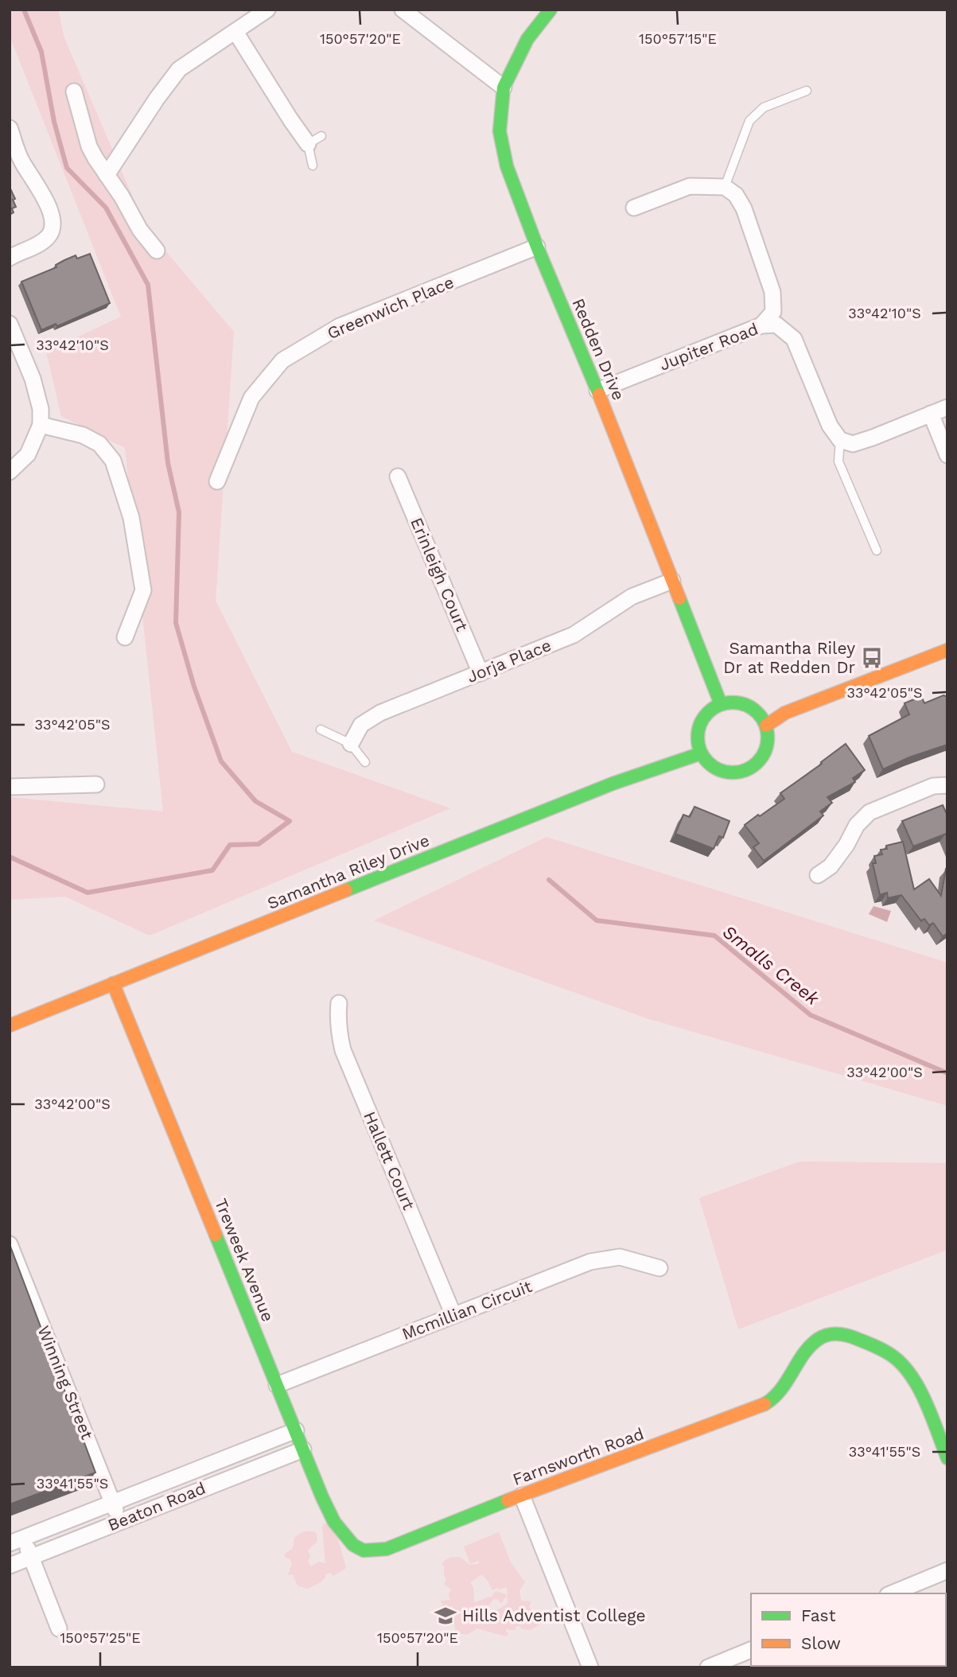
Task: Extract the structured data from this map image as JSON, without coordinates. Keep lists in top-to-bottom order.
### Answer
{
  "streets": {
    "street": [
      "Greenwich Place",
      "Jupiter Road",
      "Redden Drive",
      "Erinleigh Court",
      "Jorja Place",
      "Samantha Riley Drive",
      "Hallett Court",
      "Treweek Avenue",
      "Mcmillian Circuit",
      "Winning Street",
      "Farnsworth Road",
      "Beaton Road"
    ]
  },
  "crossings": [
    ["Greenwich Place", "Redden Drive"],
    ["Jupiter Road", "Redden Drive"],
    ["Redden Drive", "Jorja Place"],
    ["Redden Drive", "Samantha Riley Drive"],
    ["Erinleigh Court", "Jorja Place"],
    ["Samantha Riley Drive", "Treweek Avenue"],
    ["Hallett Court", "Mcmillian Circuit"],
    ["Treweek Avenue", "Mcmillian Circuit"],
    ["Treweek Avenue", "Farnsworth Road"],
    ["Treweek Avenue", "Beaton Road"],
    ["Winning Street", "Beaton Road"]
  ],
  "water": ["Smalls Creek"],
  "places": {
    "bus stop": ["Samantha Riley Dr at Redden Dr"],
    "school or university": ["Hills Adventist College"]
  },
  "legend": ["Fast", "Slow"],
  "coordinates": [
    "150°57'20\"E",
    "150°57'15\"E",
    "33°42'10\"S",
    "33°42'05\"S",
    "33°42'00\"S",
    "33°41'55\"S",
    "150°57'25\"E"
  ]
}
